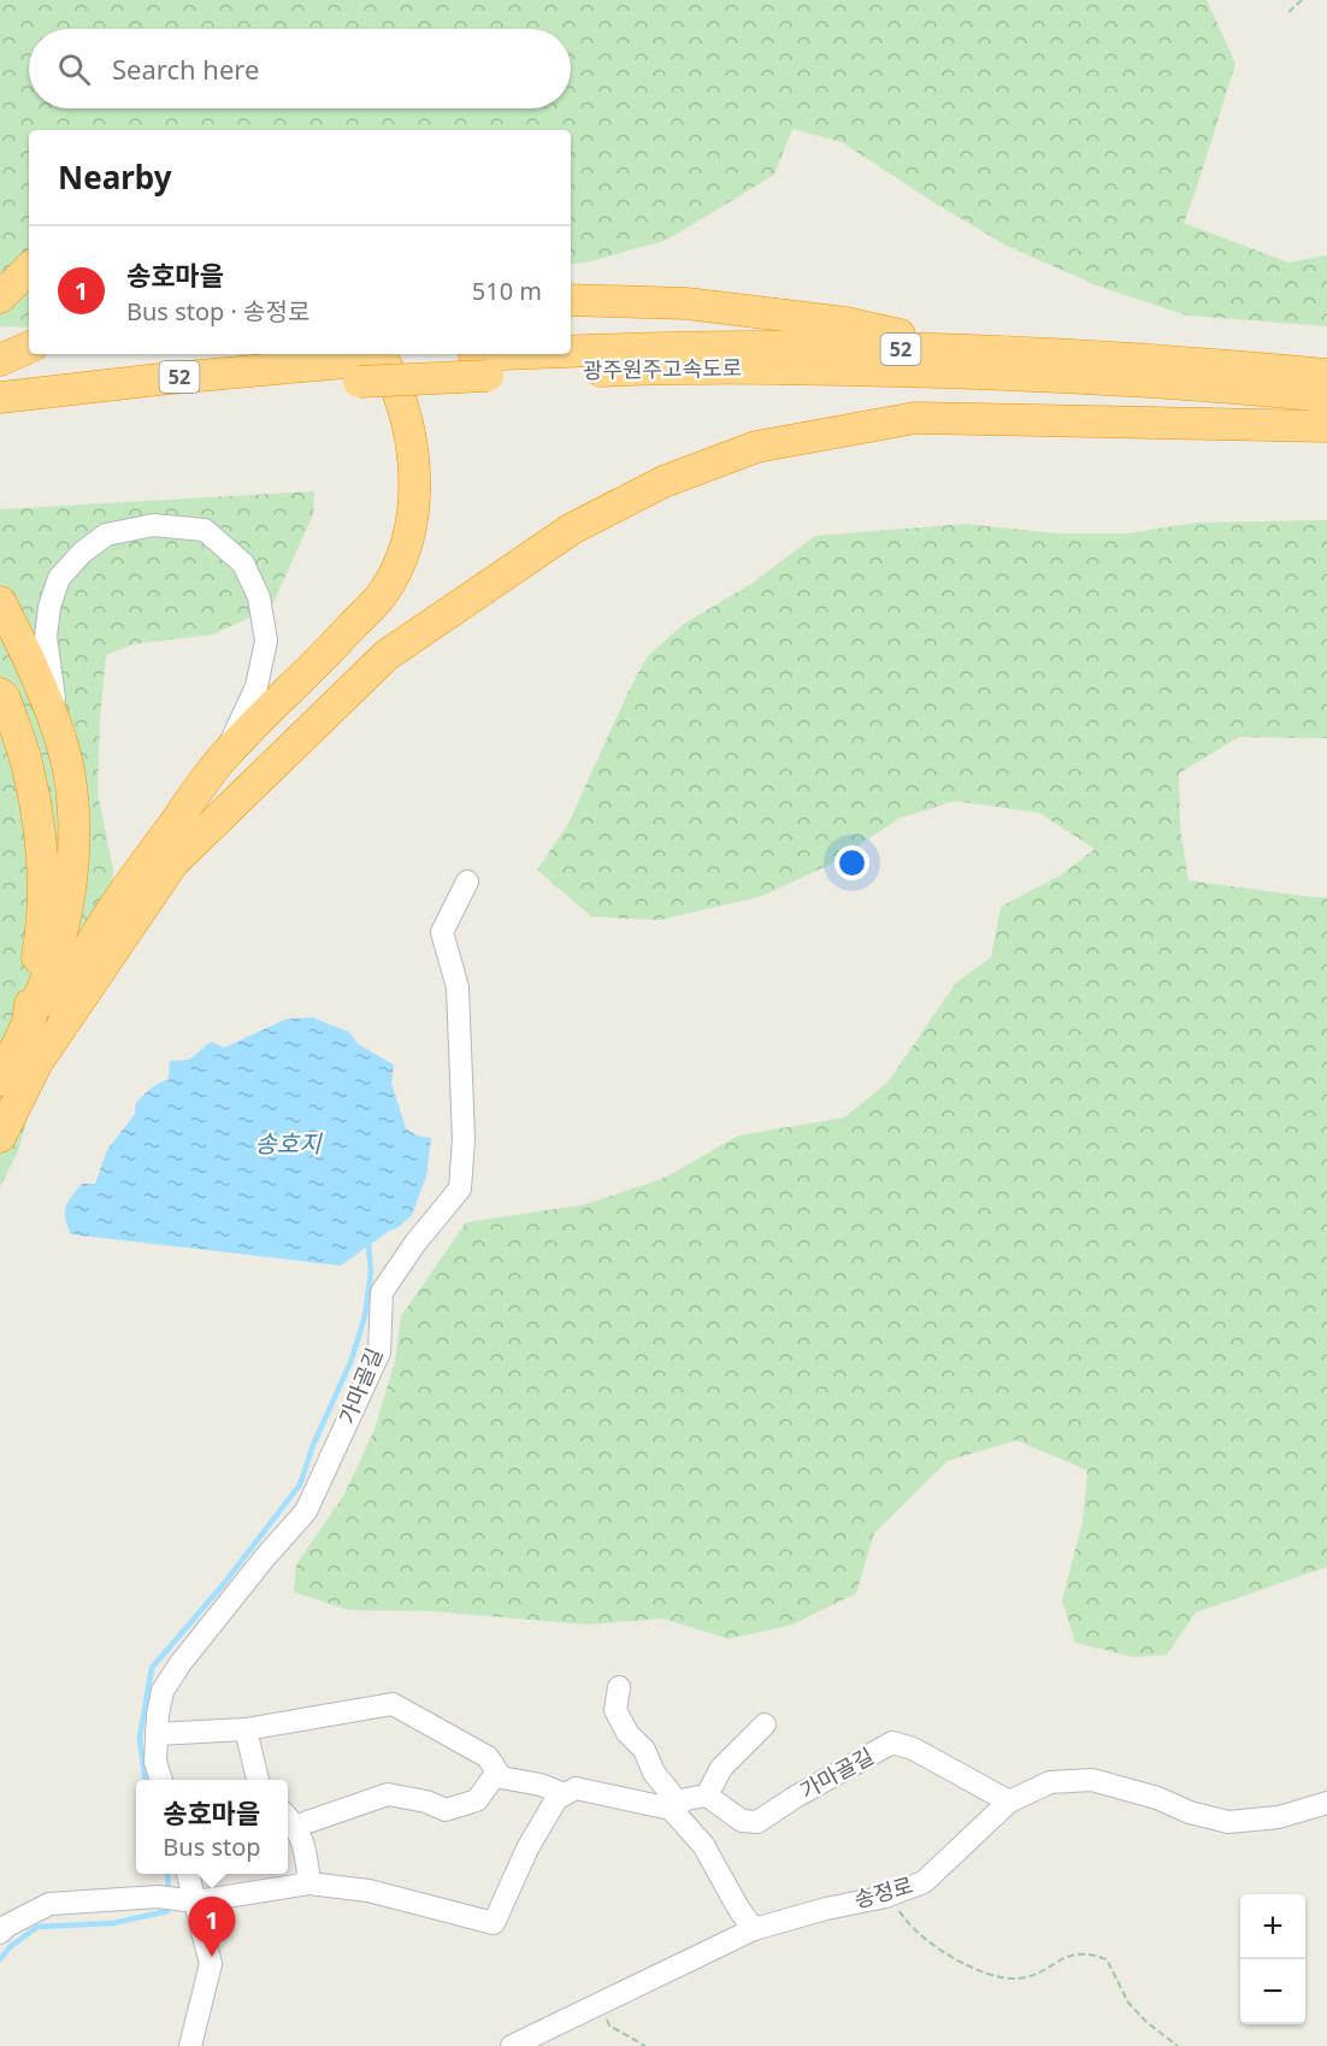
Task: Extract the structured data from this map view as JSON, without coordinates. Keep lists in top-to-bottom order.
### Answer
{
  "streets": {
    "highway": ["52", "광주원주고속도로"],
    "street": ["가마골길", "송정로"]
  },
  "crossings": [
    ["가마골길", "송정로"]
  ],
  "water": ["송호지"],
  "page": {
    "search": "Search here",
    "heading": "Nearby",
    "list": [
      {
        "mark": "1",
        "name": "송호마을",
        "note": "Bus stop · 송정로",
        "value": "510 m"
      }
    ],
    "popup": ["송호마을", "Bus stop"],
    "map_buttons": ["+", "−"],
    "pins": "1"
  }
}
